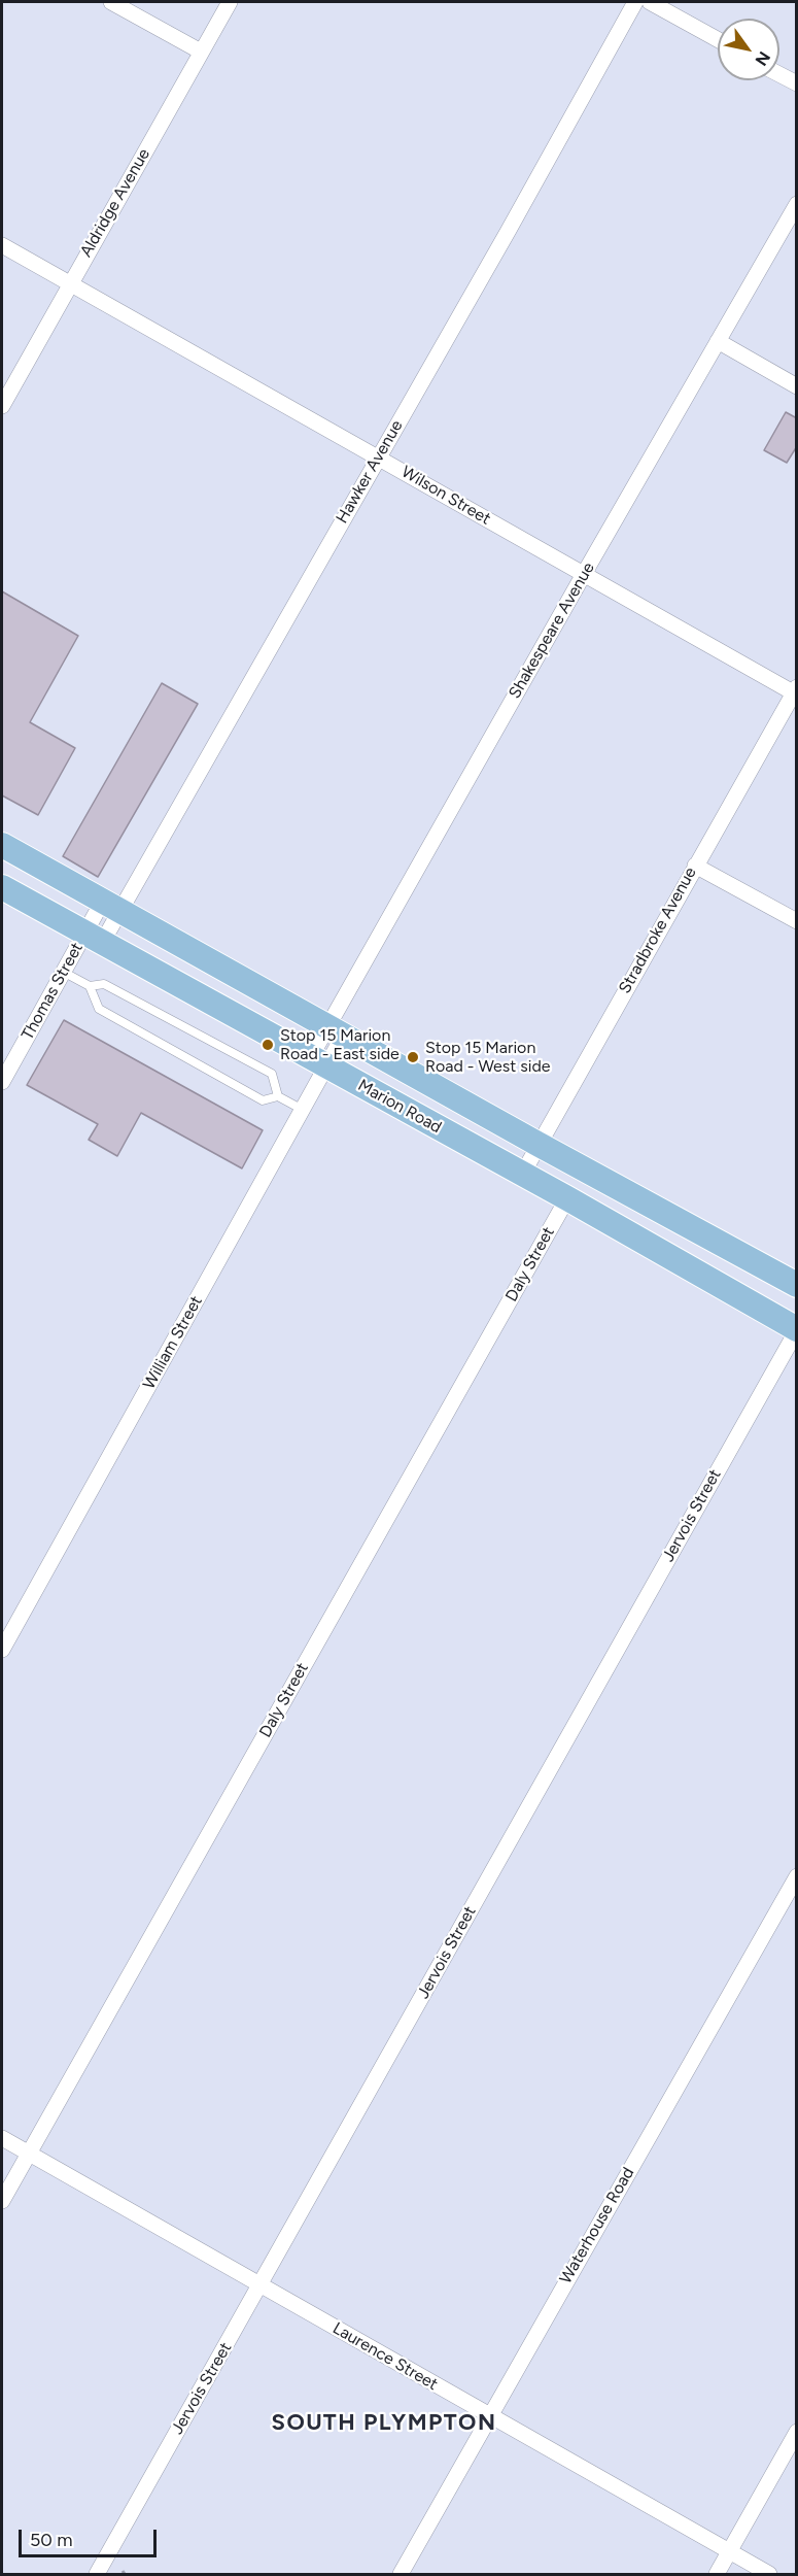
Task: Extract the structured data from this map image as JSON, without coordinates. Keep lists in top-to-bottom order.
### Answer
{
  "streets": {
    "main road": ["Marion Road"],
    "street": [
      "Aldridge Avenue",
      "Hawker Avenue",
      "Wilson Street",
      "Shakespeare Avenue",
      "Stradbroke Avenue",
      "Thomas Street",
      "Daly Street",
      "William Street",
      "Jervois Street",
      "Waterhouse Road",
      "Laurence Street"
    ]
  },
  "crossings": [
    ["Aldridge Avenue", "Wilson Street"],
    ["Hawker Avenue", "Wilson Street"],
    ["Hawker Avenue", "Thomas Street"],
    ["Hawker Avenue", "Marion Road"],
    ["Wilson Street", "Shakespeare Avenue"],
    ["Wilson Street", "Stradbroke Avenue"],
    ["Shakespeare Avenue", "Marion Road"],
    ["Shakespeare Avenue", "William Street"],
    ["Stradbroke Avenue", "Marion Road"],
    ["Thomas Street", "Marion Road"],
    ["Marion Road", "Daly Street"],
    ["Marion Road", "William Street"],
    ["Marion Road", "Jervois Street"],
    ["Daly Street", "Laurence Street"],
    ["Jervois Street", "Laurence Street"],
    ["Waterhouse Road", "Laurence Street"]
  ],
  "districts": ["SOUTH PLYMPTON"],
  "places": ["Stop 15 Marion Road - East side", "Stop 15 Marion Road - West side"],
  "scale_bar": "50 m",
  "north": "bottom right"
}
